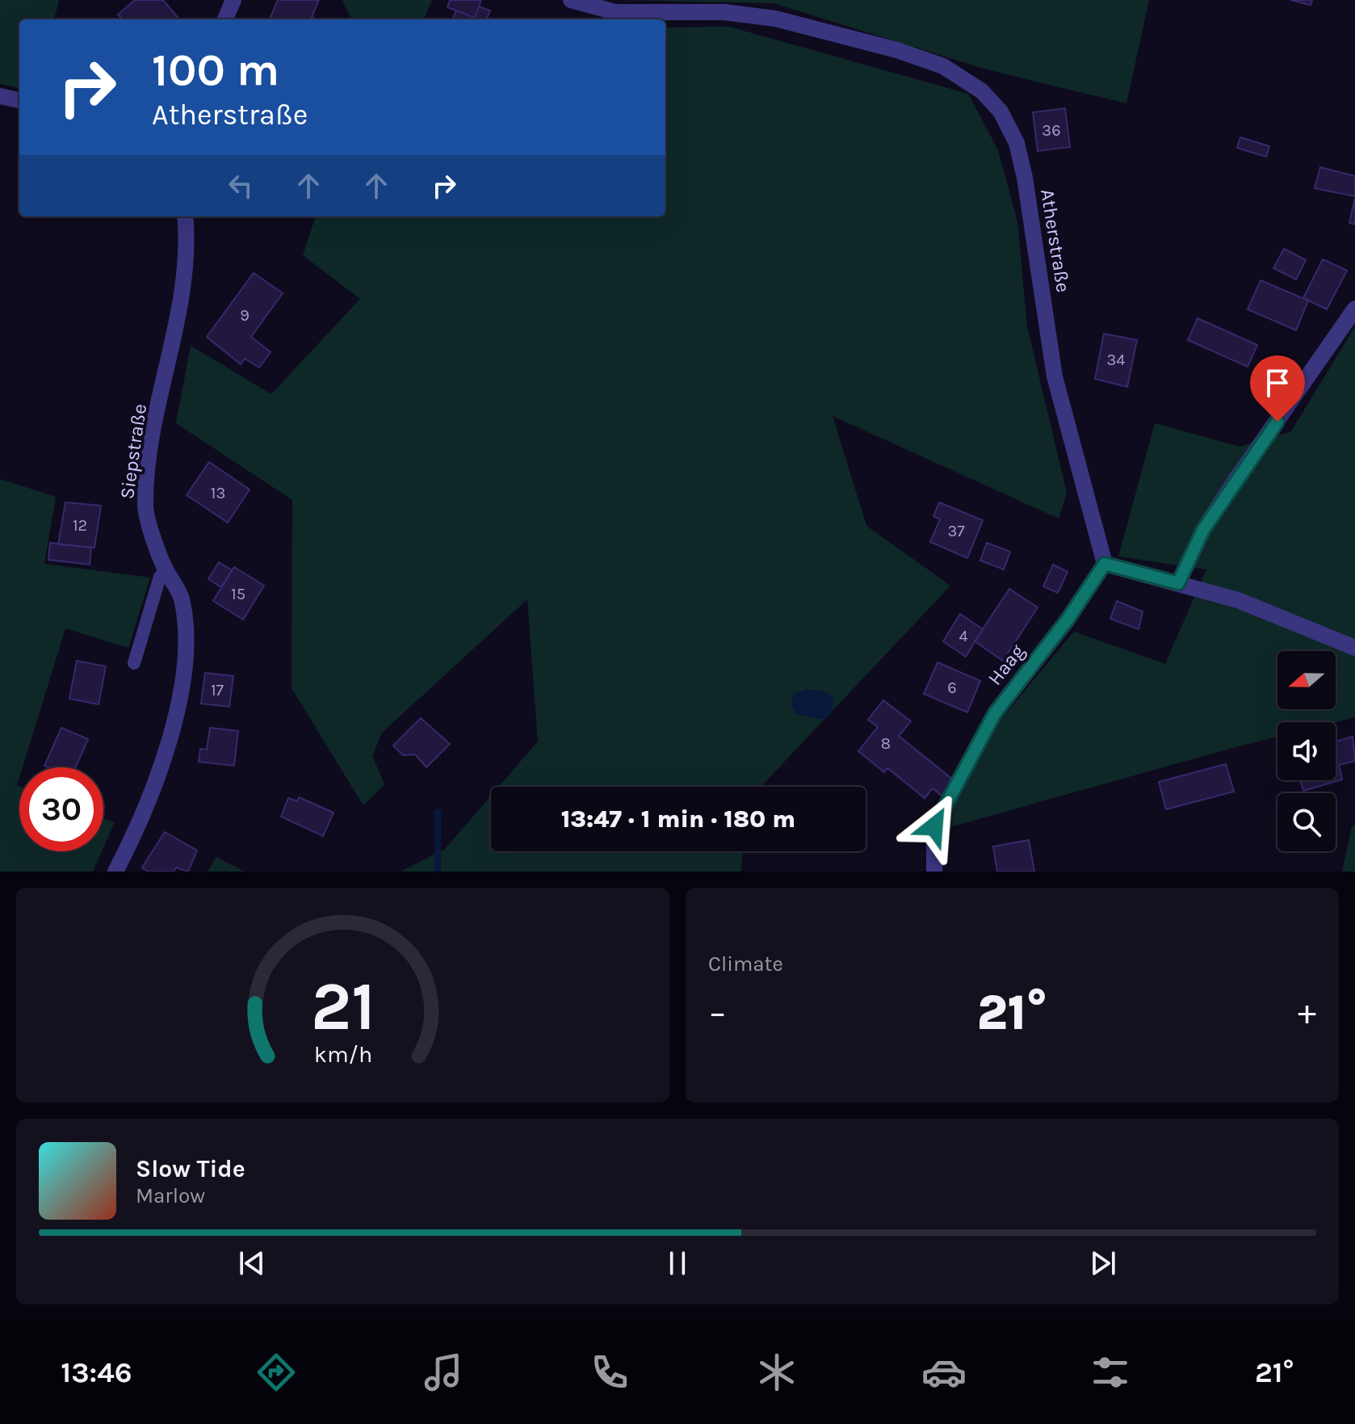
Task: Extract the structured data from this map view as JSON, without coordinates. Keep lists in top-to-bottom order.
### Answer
{
  "streets": {
    "street": ["Atherstraße", "Siepstraße", "Haag"]
  },
  "crossings": [
    ["Atherstraße", "Haag"]
  ],
  "house_numbers": [
    "36",
    "9",
    "34",
    "13",
    "12",
    "37",
    "15",
    "4",
    "6",
    "17",
    "8"
  ],
  "north": "left",
  "page": {
    "turn": ["100 m", "Atherstraße"],
    "limit": "30",
    "trip": "13:47 · 1 min · 180 m",
    "tile": "Climate",
    "heat": ["−", "21°", "+"],
    "song": ["Slow Tide", "Marlow"],
    "tabs": ["13:46", "21°"],
    "gauge": ["21", "km/h"]
  }
}
